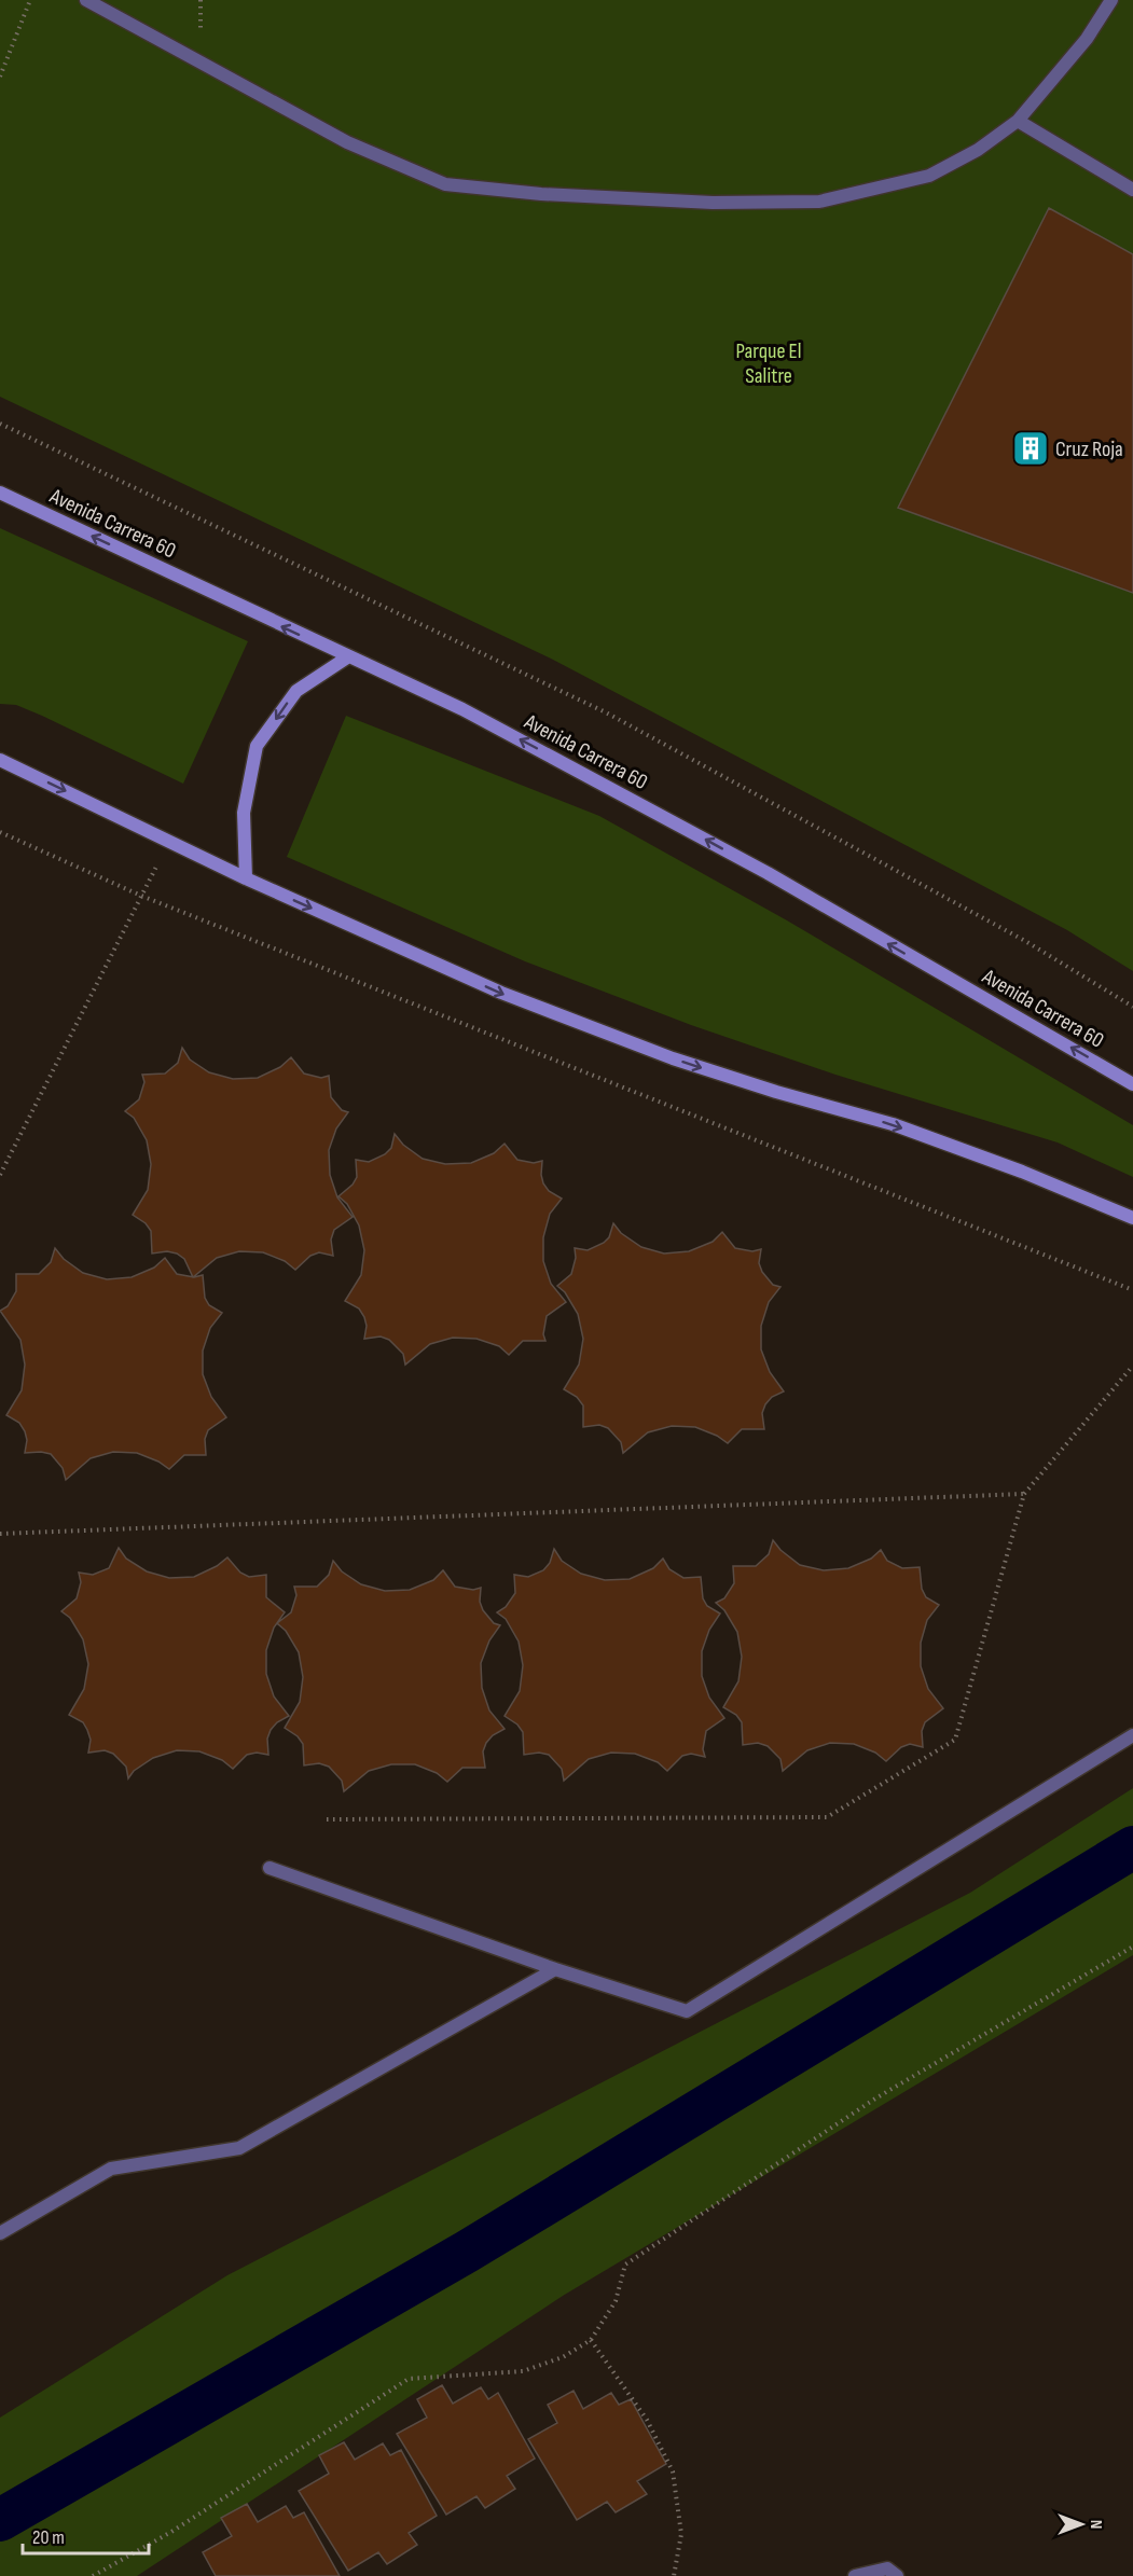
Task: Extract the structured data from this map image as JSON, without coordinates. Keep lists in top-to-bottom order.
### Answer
{
  "streets": {
    "main road": ["Avenida Carrera 60"]
  },
  "one_way": ["Avenida Carrera 60"],
  "parks": ["Parque El Salitre"],
  "places": {
    "building": ["Cruz Roja"]
  },
  "scale_bar": "20 m",
  "north": "right"
}
